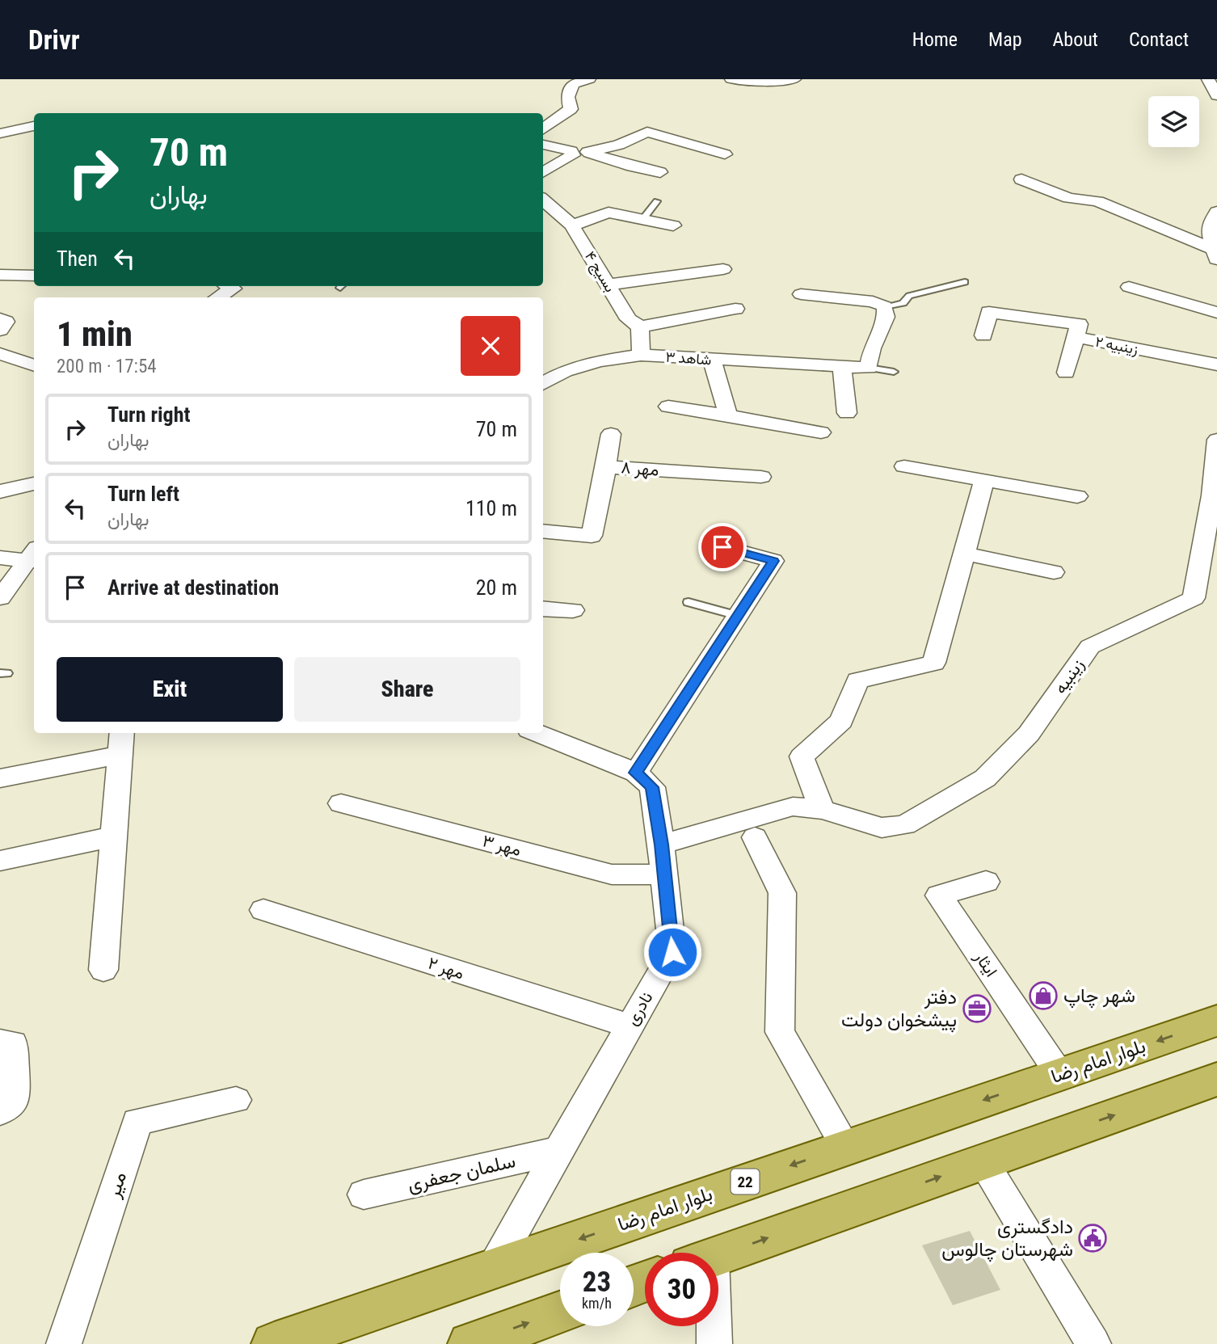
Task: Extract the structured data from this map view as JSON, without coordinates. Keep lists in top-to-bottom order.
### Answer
{
  "streets": {
    "main road": ["بلوار امام رضا", "22"],
    "street": [
      "بسیج ۴",
      "زینبیه ۲",
      "شاهد ۳",
      "مهر ۸",
      "زینبیه",
      "مهر ۳",
      "ایثار",
      "مهر ۲",
      "نادری",
      "سلمان جعفری",
      "میر"
    ]
  },
  "crossings": [
    ["زینبیه", "نادری"],
    ["مهر ۳", "نادری"],
    ["ایثار", "بلوار امام رضا"],
    ["مهر ۲", "نادری"],
    ["نادری", "بلوار امام رضا"],
    ["نادری", "سلمان جعفری"]
  ],
  "places": {
    "shop": ["شهر چاپ"],
    "office": ["دفتر پیشخوان دولت"],
    "public building": ["دادگستری شهرستان چالوس"]
  },
  "page": {
    "header": "Drivr",
    "nav": [
      "Home",
      "Map",
      "About",
      "Contact"
    ],
    "turn": ["70 m", "بهاران"],
    "then": "Then",
    "heading": ["1 min", "200 m · 17:54"],
    "list": [
      {
        "name": "Turn right",
        "note": "بهاران",
        "value": "70 m"
      },
      {
        "name": "Turn left",
        "note": "بهاران",
        "value": "110 m"
      },
      {
        "name": "Arrive at destination",
        "value": "20 m"
      }
    ],
    "buttons": ["Exit", "Share"],
    "speed": "23 km/h",
    "limit": "30"
  }
}
